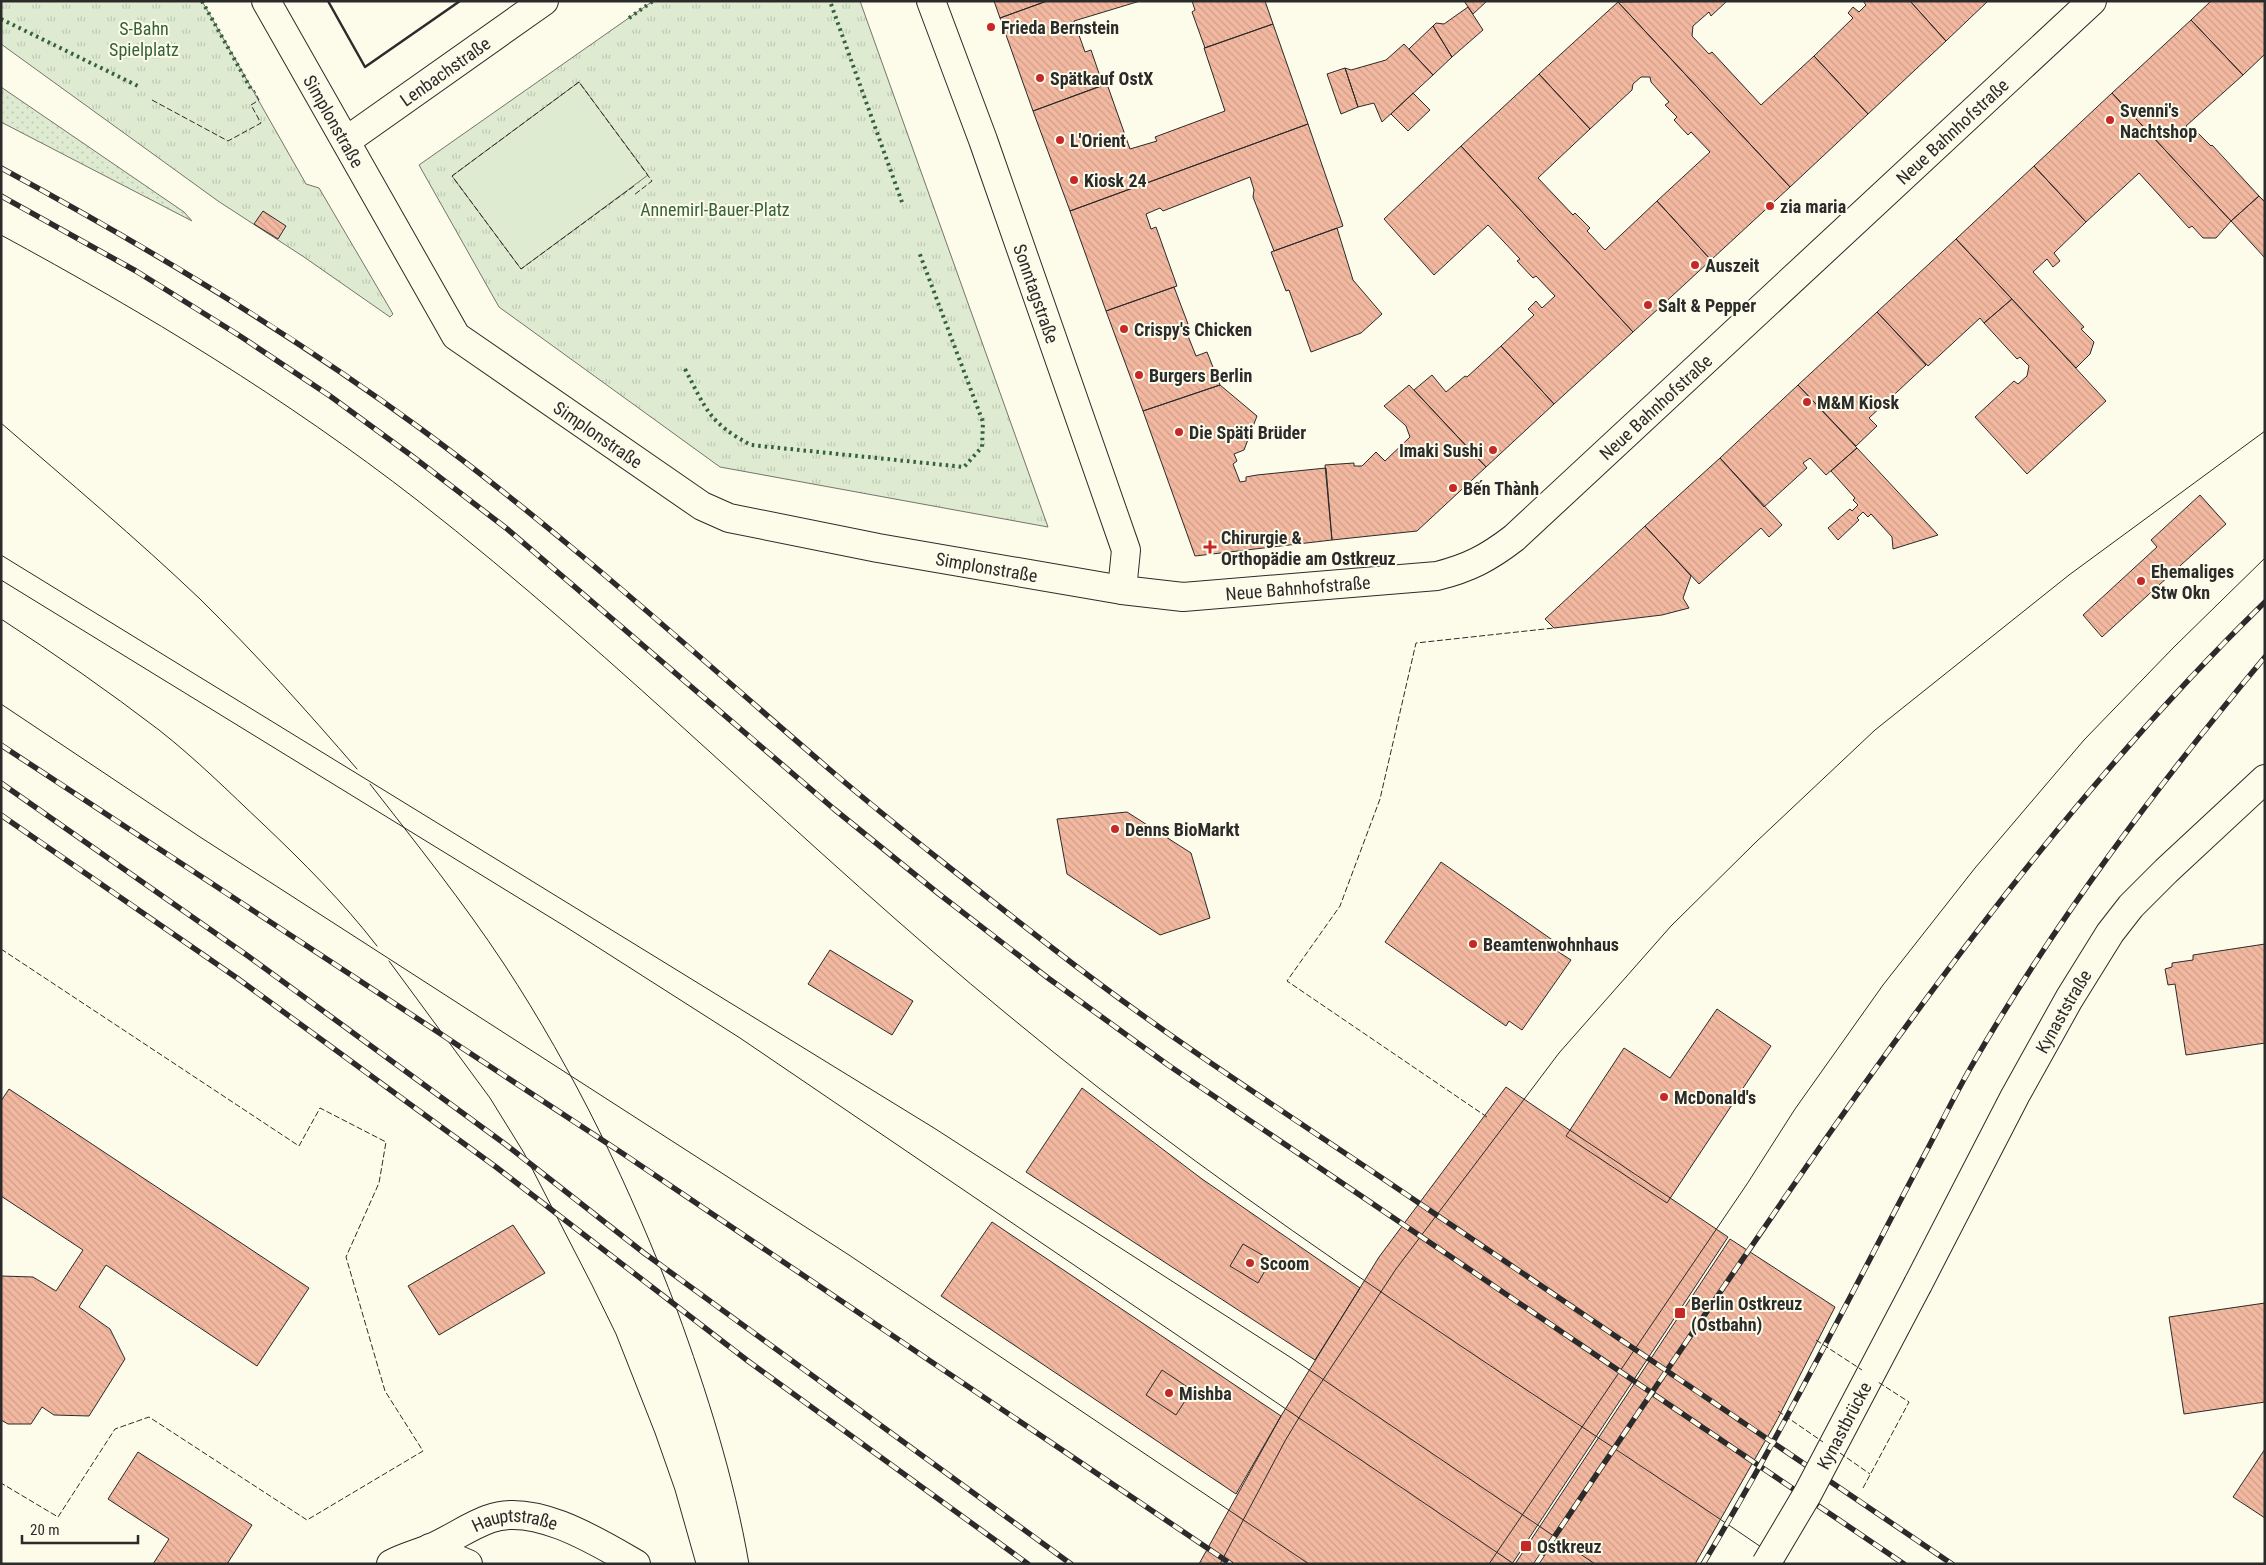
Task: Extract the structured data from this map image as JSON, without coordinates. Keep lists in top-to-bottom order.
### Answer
{
  "streets": {
    "street": [
      "Lenbachstraße",
      "Simplonstraße",
      "Neue Bahnhofstraße",
      "Sonntagstraße",
      "Kynaststraße",
      "Kynastbrücke",
      "Hauptstraße"
    ]
  },
  "crossings": [
    ["Lenbachstraße", "Simplonstraße"],
    ["Simplonstraße", "Neue Bahnhofstraße"],
    ["Simplonstraße", "Sonntagstraße"],
    ["Neue Bahnhofstraße", "Sonntagstraße"],
    ["Kynaststraße", "Kynastbrücke"]
  ],
  "parks": ["S-Bahn Spielplatz", "Annemirl-Bauer-Platz"],
  "places": {
    "other": [
      "Frieda Bernstein",
      "Spätkauf OstX",
      "Svenni's Nachtshop",
      "L'Orient",
      "Kiosk 24",
      "zia maria",
      "Auszeit",
      "Salt & Pepper",
      "Crispy's Chicken",
      "Burgers Berlin",
      "M&M Kiosk",
      "Die Späti Brüder",
      "Imaki Sushi",
      "Bến Thành",
      "Ehemaliges Stw Okn",
      "Denns BioMarkt",
      "Beamtenwohnhaus",
      "McDonald's",
      "Scoom",
      "Mishba"
    ],
    "health": ["Chirurgie & Orthopädie am Ostkreuz"],
    "transit": ["Berlin Ostkreuz (Ostbahn)", "Ostkreuz"]
  },
  "scale_bar": "20 m"
}
